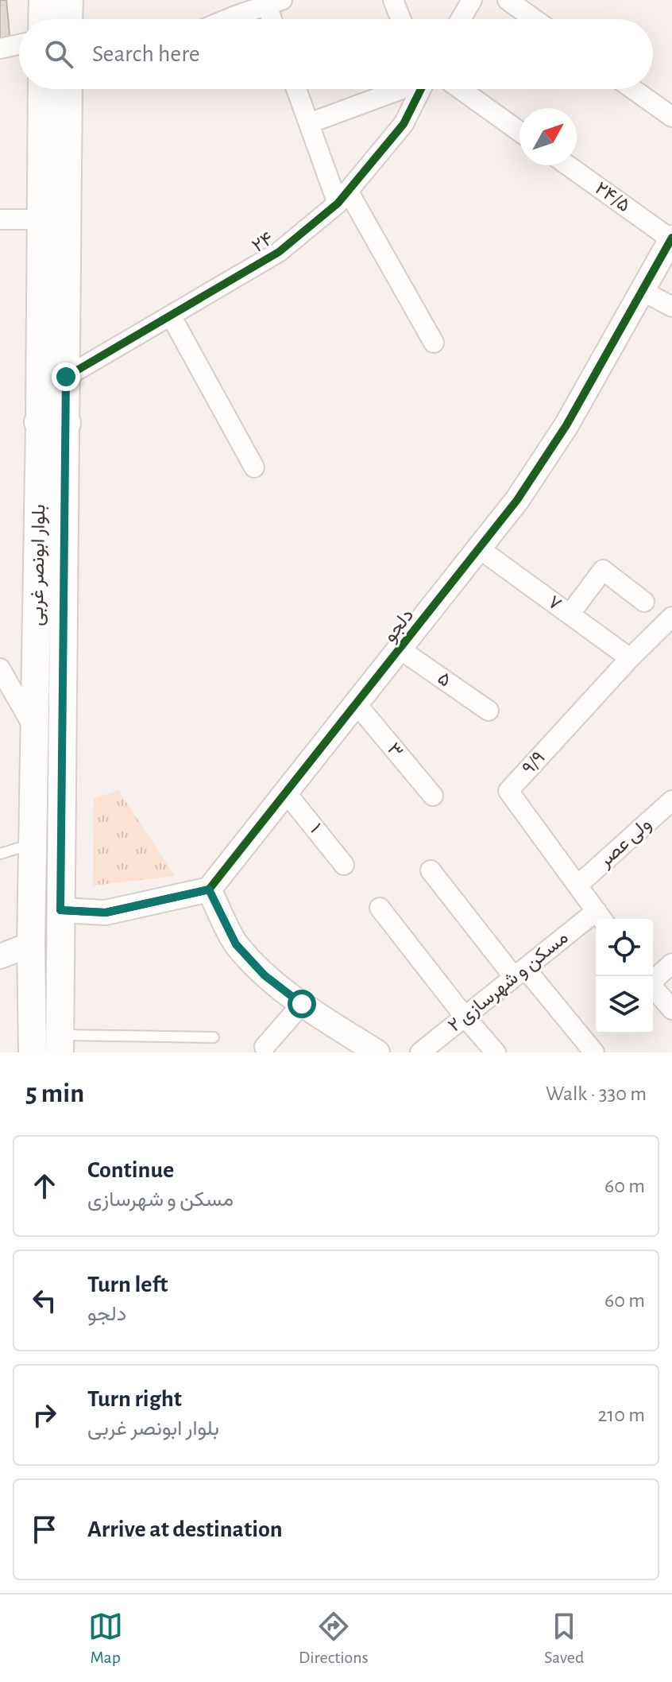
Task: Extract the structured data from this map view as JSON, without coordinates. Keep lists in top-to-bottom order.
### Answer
{
  "streets": {
    "main road": ["بلوار ابونصر غربی"],
    "street": [
      "۲۴/۵",
      "۲۴",
      "۷",
      "دلجو",
      "۵",
      "۳",
      "۹/۹",
      "۱",
      "ولی عصر",
      "مسکن و شهرسازی ۲"
    ]
  },
  "crossings": [
    ["۲۴/۵", "دلجو"],
    ["۲۴", "بلوار ابونصر غربی"],
    ["۷", "دلجو"],
    ["۷", "۹/۹"],
    ["دلجو", "۵"],
    ["دلجو", "۳"],
    ["دلجو", "۱"],
    ["۹/۹", "ولی عصر"],
    ["۹/۹", "مسکن و شهرسازی ۲"]
  ],
  "north": "top right",
  "page": {
    "search": "Search here",
    "heading": ["5 min", "Walk · 330 m"],
    "list": [
      ["Continue", "مسکن و شهرسازی", "60 m"],
      ["Turn left", "دلجو", "60 m"],
      ["Turn right", "بلوار ابونصر غربی", "210 m"],
      "Arrive at destination"
    ],
    "nav": ["Map", "Directions", "Saved"]
  }
}
